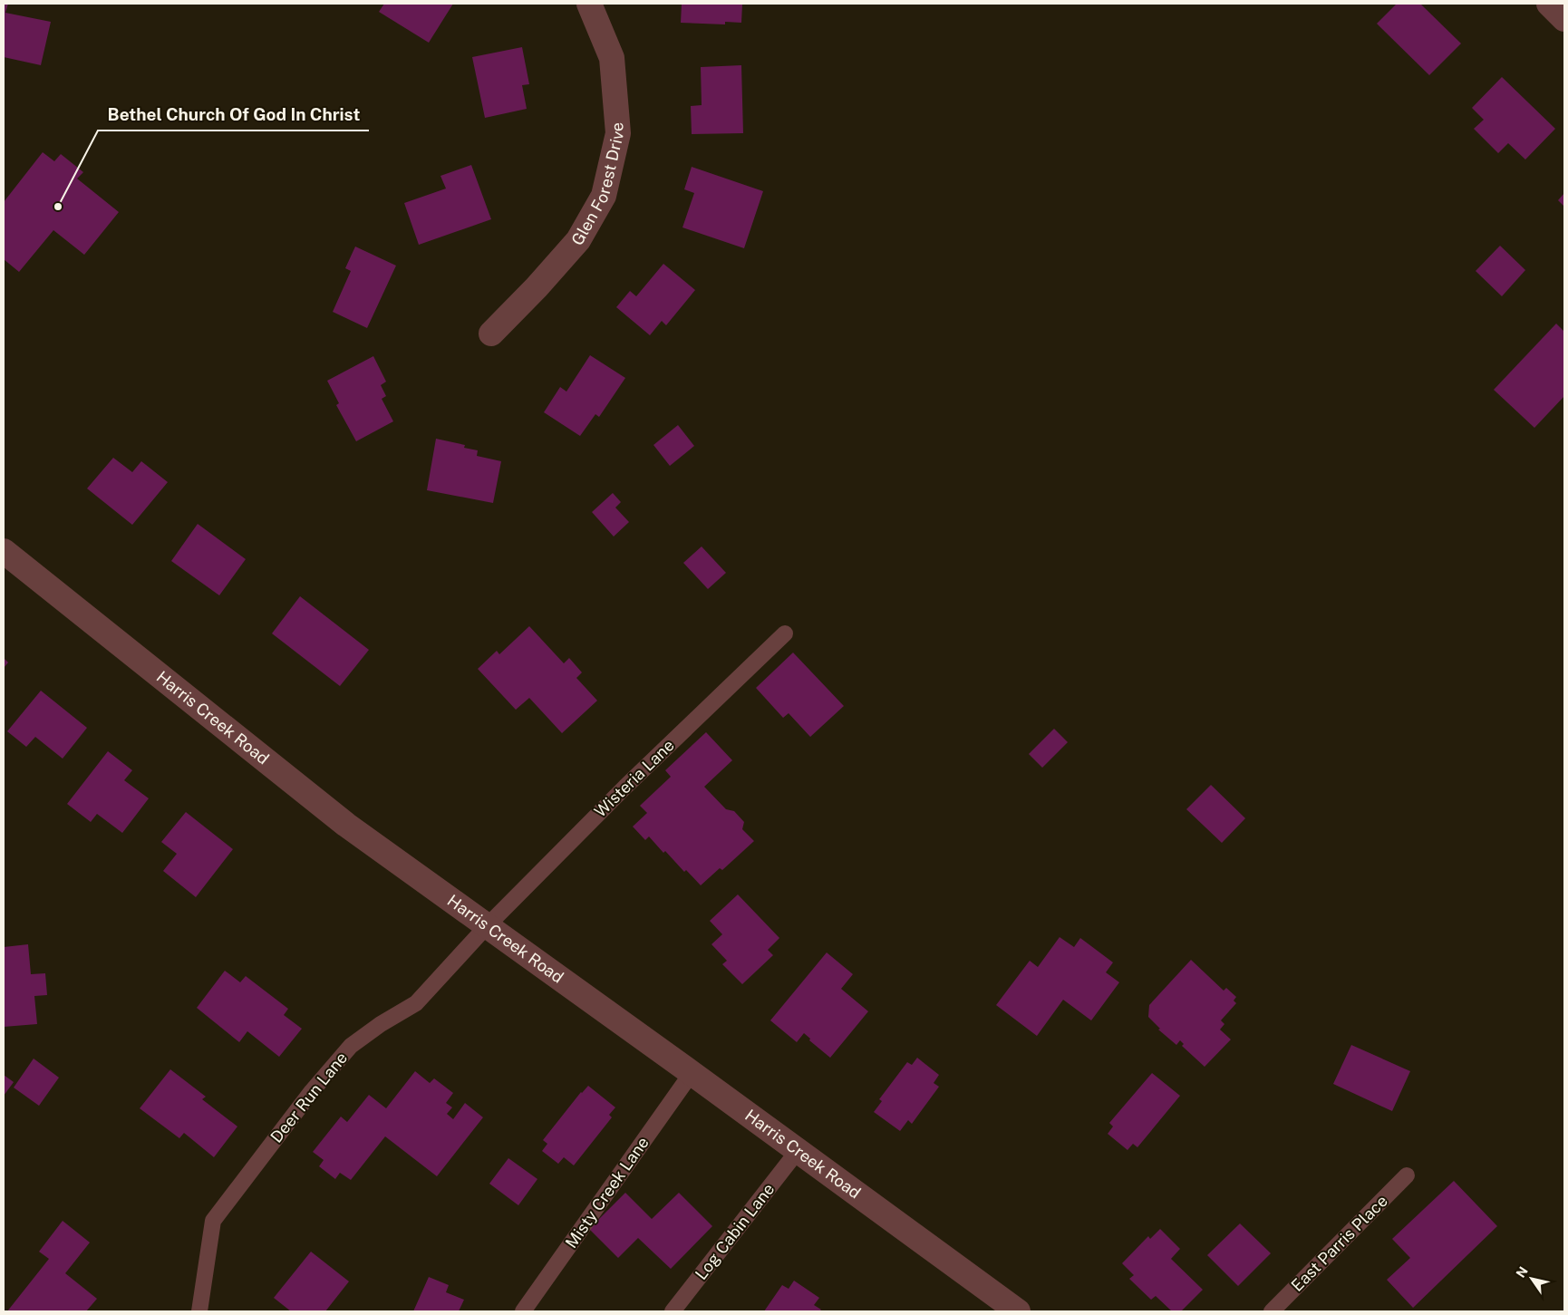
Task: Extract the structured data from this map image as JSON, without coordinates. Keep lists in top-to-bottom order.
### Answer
{
  "streets": {
    "street": ["Glen Forest Drive", "Harris Creek Road"],
    "lane": [
      "Wisteria Lane",
      "Deer Run Lane",
      "Misty Creek Lane",
      "Log Cabin Lane",
      "East Parris Place"
    ]
  },
  "crossings": [
    ["Harris Creek Road", "Wisteria Lane"],
    ["Harris Creek Road", "Deer Run Lane"],
    ["Harris Creek Road", "Misty Creek Lane"],
    ["Harris Creek Road", "Log Cabin Lane"],
    ["Wisteria Lane", "Deer Run Lane"]
  ],
  "places": ["Bethel Church Of God In Christ"],
  "north": "top left"
}
